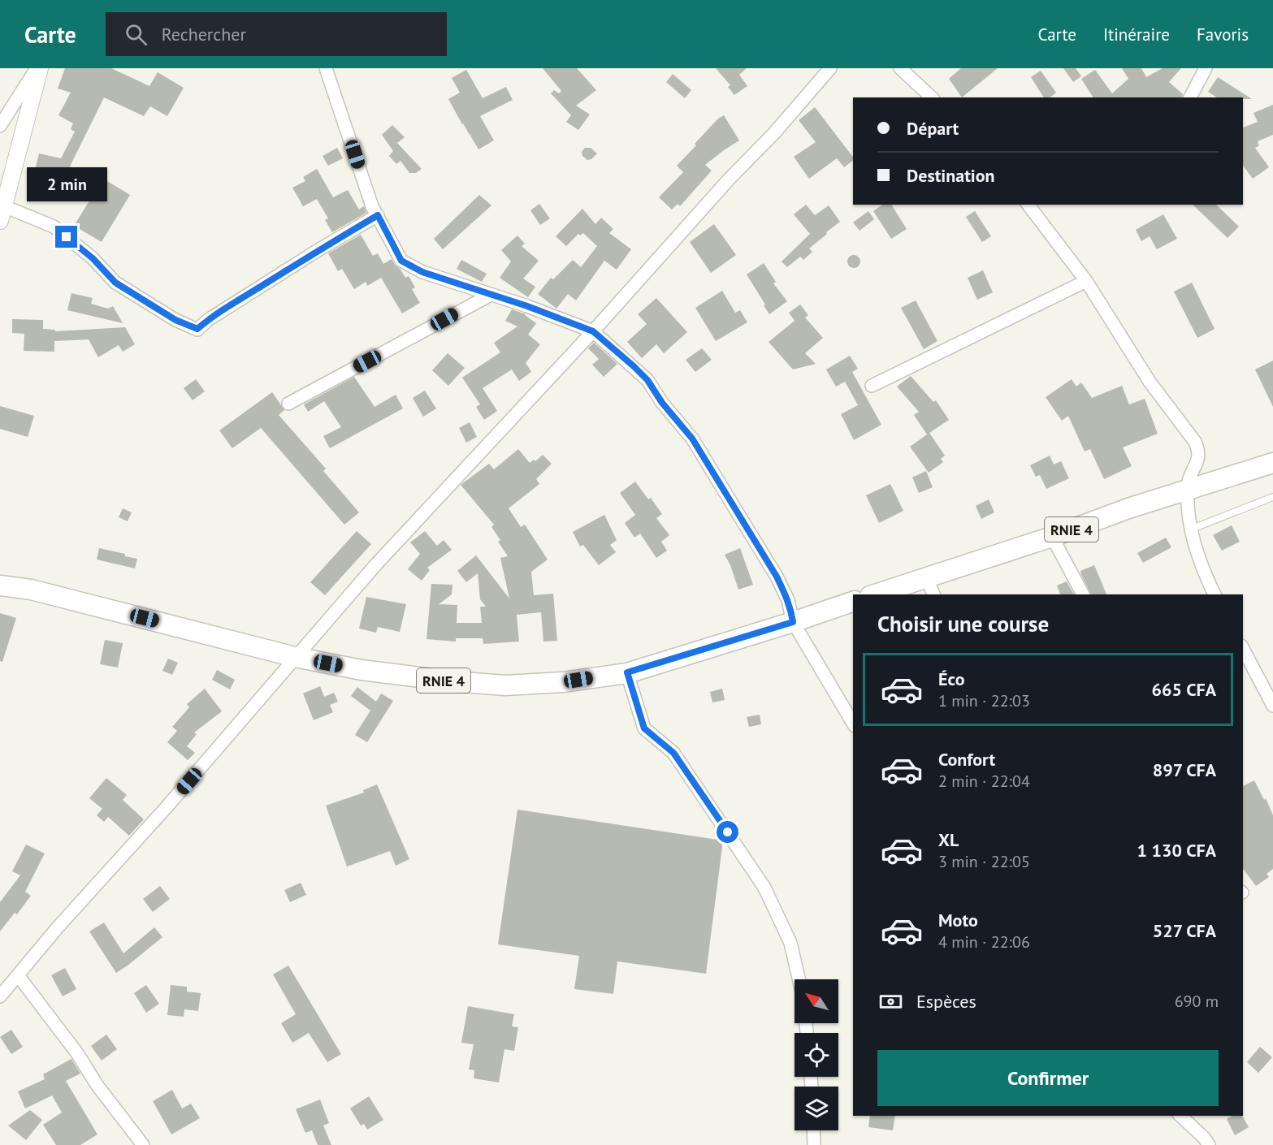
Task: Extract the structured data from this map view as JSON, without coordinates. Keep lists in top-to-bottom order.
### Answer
{
  "streets": {
    "main road": ["RNIE 4"]
  },
  "north": "top left",
  "page": {
    "header": "Carte",
    "search": "Rechercher",
    "nav": ["Carte", "Itinéraire", "Favoris"],
    "banner": ["Départ", "Destination"],
    "bubble": "2 min",
    "heading": "Choisir une course",
    "list": [
      {
        "name": "Éco",
        "note": "1 min · 22:03",
        "value": "665 CFA"
      },
      {
        "name": "Confort",
        "note": "2 min · 22:04",
        "value": "897 CFA"
      },
      {
        "name": "XL",
        "note": "3 min · 22:05",
        "value": "1 130 CFA"
      },
      {
        "name": "Moto",
        "note": "4 min · 22:06",
        "value": "527 CFA"
      }
    ],
    "pay": ["Espèces", "690 m"],
    "buttons": "Confirmer"
  }
}
